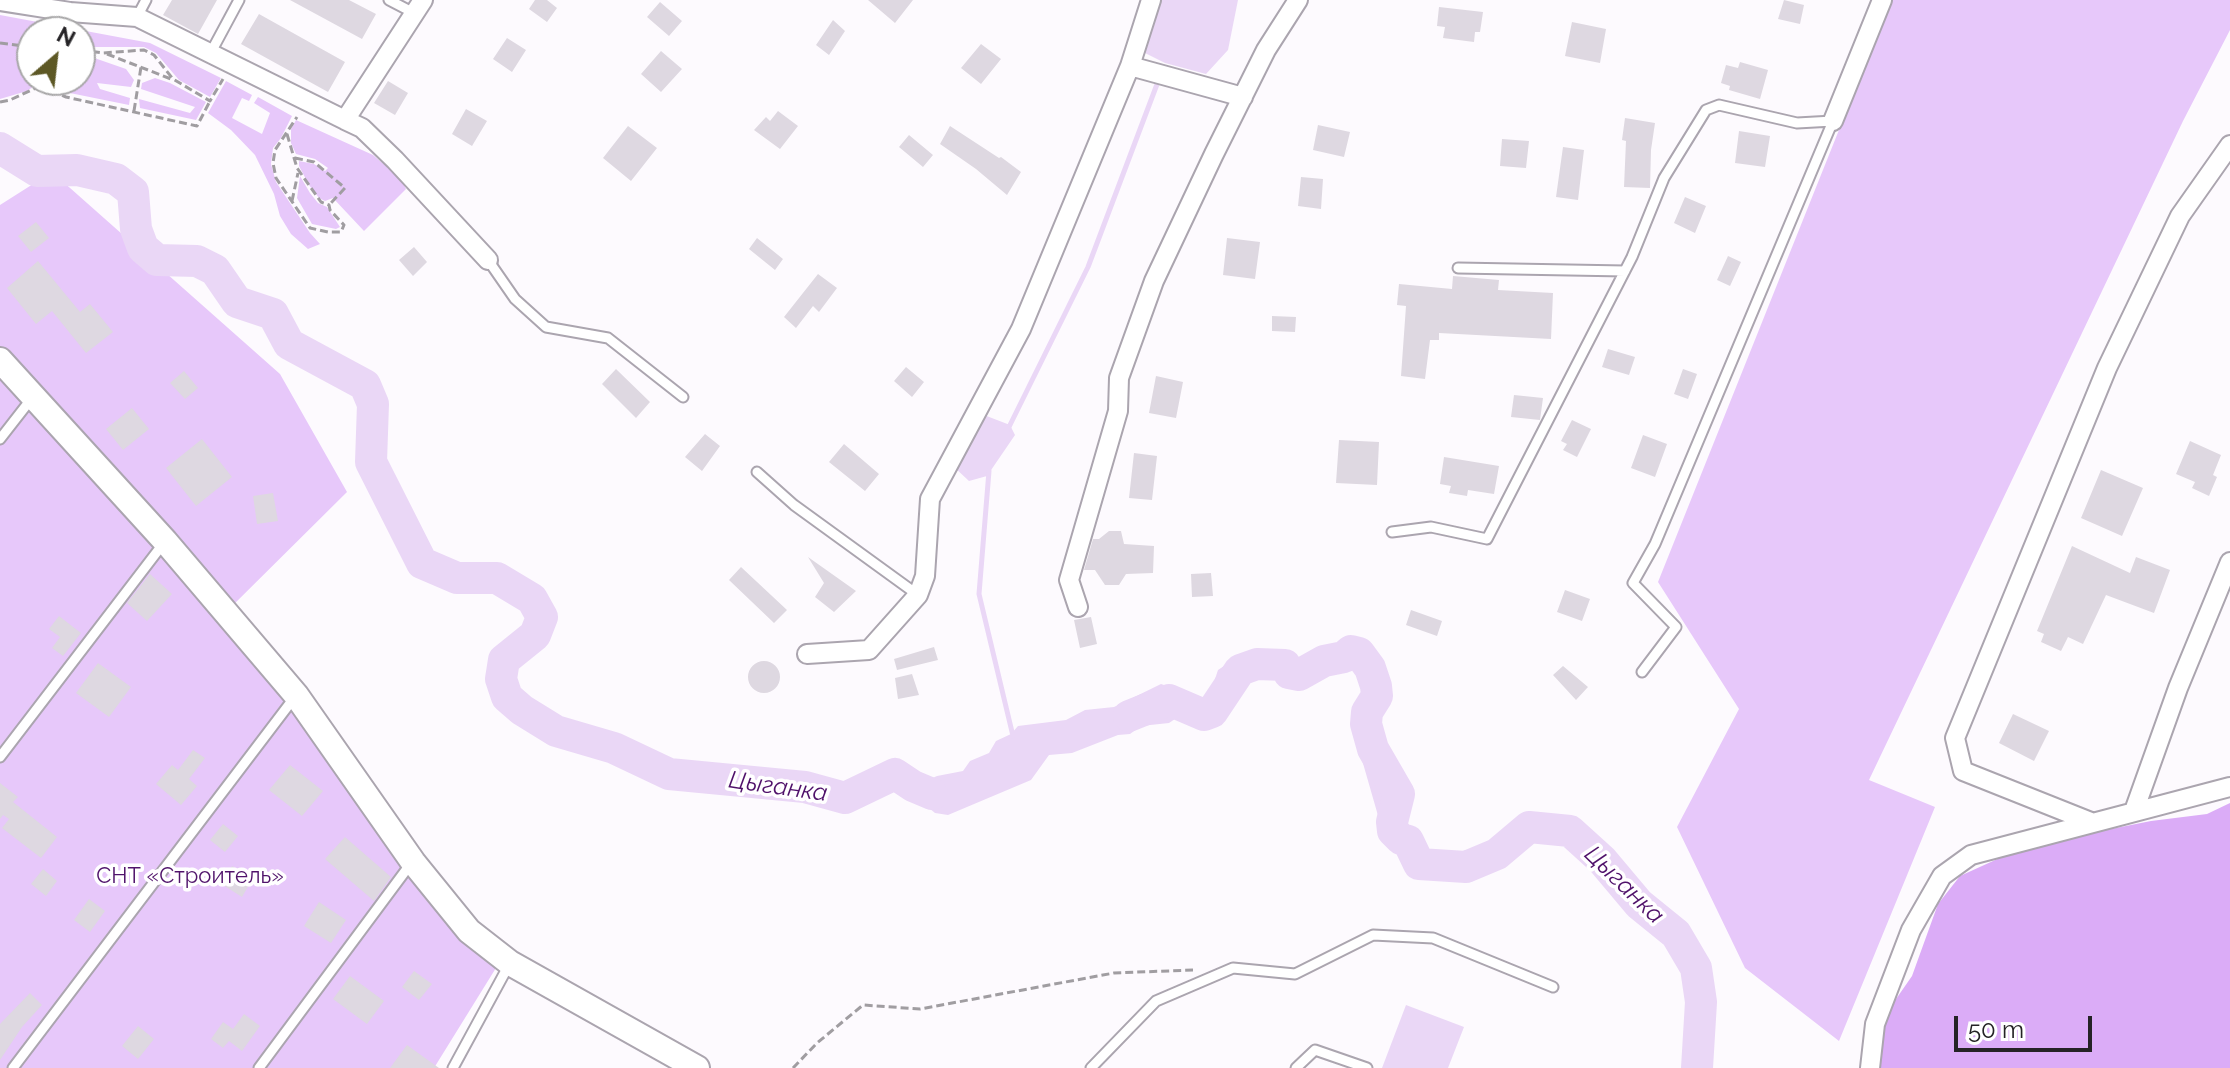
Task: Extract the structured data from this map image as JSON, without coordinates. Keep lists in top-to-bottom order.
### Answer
{
  "water": ["Цыганка"],
  "parks": ["СНТ «Строитель»"],
  "scale_bar": "50 m",
  "north": "top right"
}
